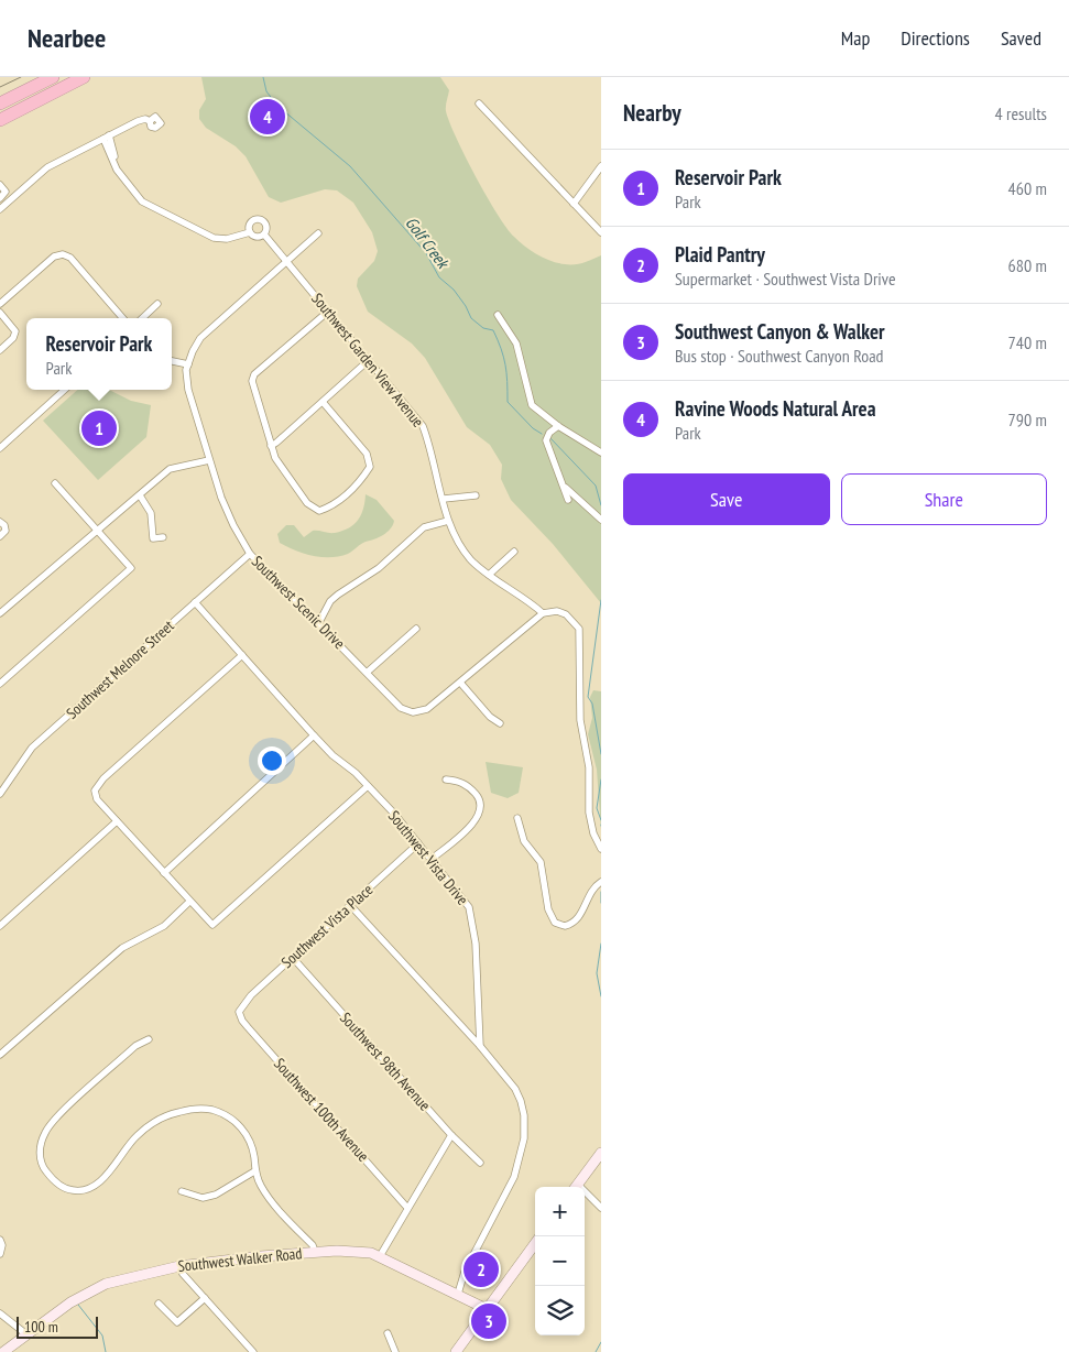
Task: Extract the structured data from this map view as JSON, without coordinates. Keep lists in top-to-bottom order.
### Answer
{
  "streets": {
    "main road": ["Southwest Walker Road"],
    "street": [
      "Southwest Garden View Avenue",
      "Southwest Scenic Drive",
      "Southwest Melnore Street",
      "Southwest Vista Drive",
      "Southwest Vista Place",
      "Southwest 98th Avenue",
      "Southwest 100th Avenue"
    ]
  },
  "crossings": [
    ["Southwest Garden View Avenue", "Southwest Scenic Drive"],
    ["Southwest Scenic Drive", "Southwest Melnore Street"],
    ["Southwest Melnore Street", "Southwest Vista Drive"],
    ["Southwest Vista Drive", "Southwest Vista Place"],
    ["Southwest Vista Place", "Southwest 98th Avenue"],
    ["Southwest Vista Place", "Southwest 100th Avenue"]
  ],
  "water": ["Golf Creek"],
  "scale_bar": "100 m",
  "page": {
    "header": "Nearbee",
    "nav": ["Map", "Directions", "Saved"],
    "heading": ["Nearby", "4 results"],
    "pins": [
      "4",
      "1",
      "2",
      "3"
    ],
    "list": [
      {
        "mark": "1",
        "name": "Reservoir Park",
        "note": "Park",
        "value": "460 m"
      },
      {
        "mark": "2",
        "name": "Plaid Pantry",
        "note": "Supermarket · Southwest Vista Drive",
        "value": "680 m"
      },
      {
        "mark": "3",
        "name": "Southwest Canyon & Walker",
        "note": "Bus stop · Southwest Canyon Road",
        "value": "740 m"
      },
      {
        "mark": "4",
        "name": "Ravine Woods Natural Area",
        "note": "Park",
        "value": "790 m"
      }
    ],
    "popup": ["Reservoir Park", "Park"],
    "buttons": ["Save", "Share"],
    "map_buttons": ["+", "−"],
    "scale": "100 m"
  }
}
